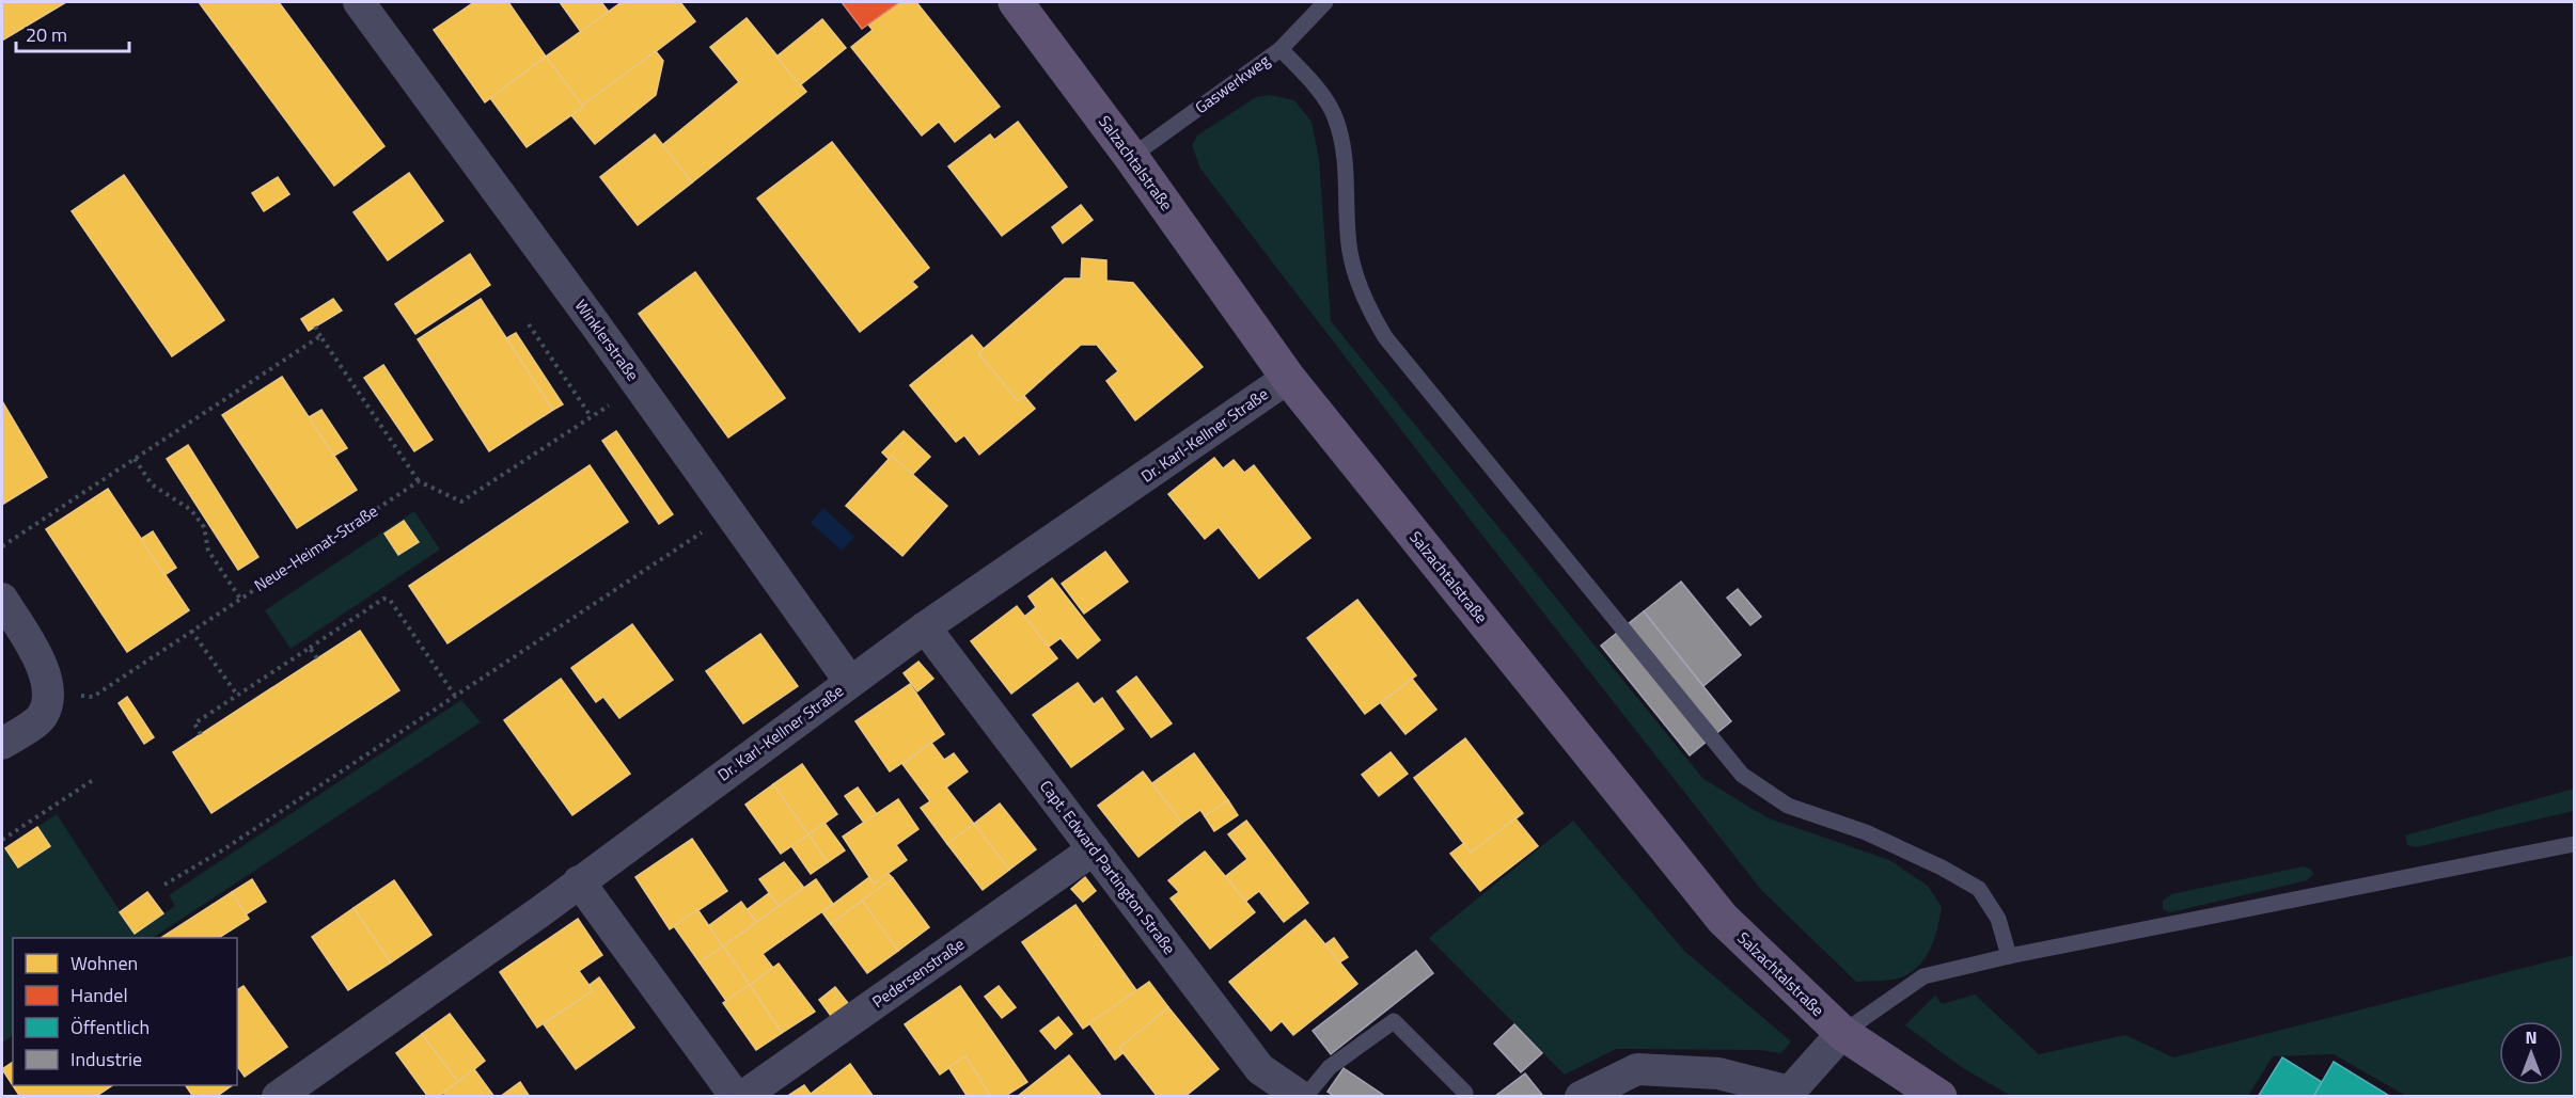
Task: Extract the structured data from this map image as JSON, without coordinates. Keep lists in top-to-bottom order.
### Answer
{
  "streets": {
    "main road": ["Salzachtalstraße"],
    "street": [
      "Winklerstraße",
      "Dr. Karl-Kellner Straße",
      "Capt. Edward Partington Straße",
      "Pedersenstraße"
    ],
    "lane": ["Gaswerkweg"],
    "path": ["Neue-Heimat-Straße"]
  },
  "crossings": [
    ["Gaswerkweg", "Salzachtalstraße"],
    ["Salzachtalstraße", "Dr. Karl-Kellner Straße"],
    ["Winklerstraße", "Dr. Karl-Kellner Straße"],
    ["Dr. Karl-Kellner Straße", "Capt. Edward Partington Straße"],
    ["Capt. Edward Partington Straße", "Pedersenstraße"]
  ],
  "legend": [
    "Wohnen",
    "Handel",
    "Öffentlich",
    "Industrie"
  ],
  "scale_bar": "20 m",
  "north": "top"
}
